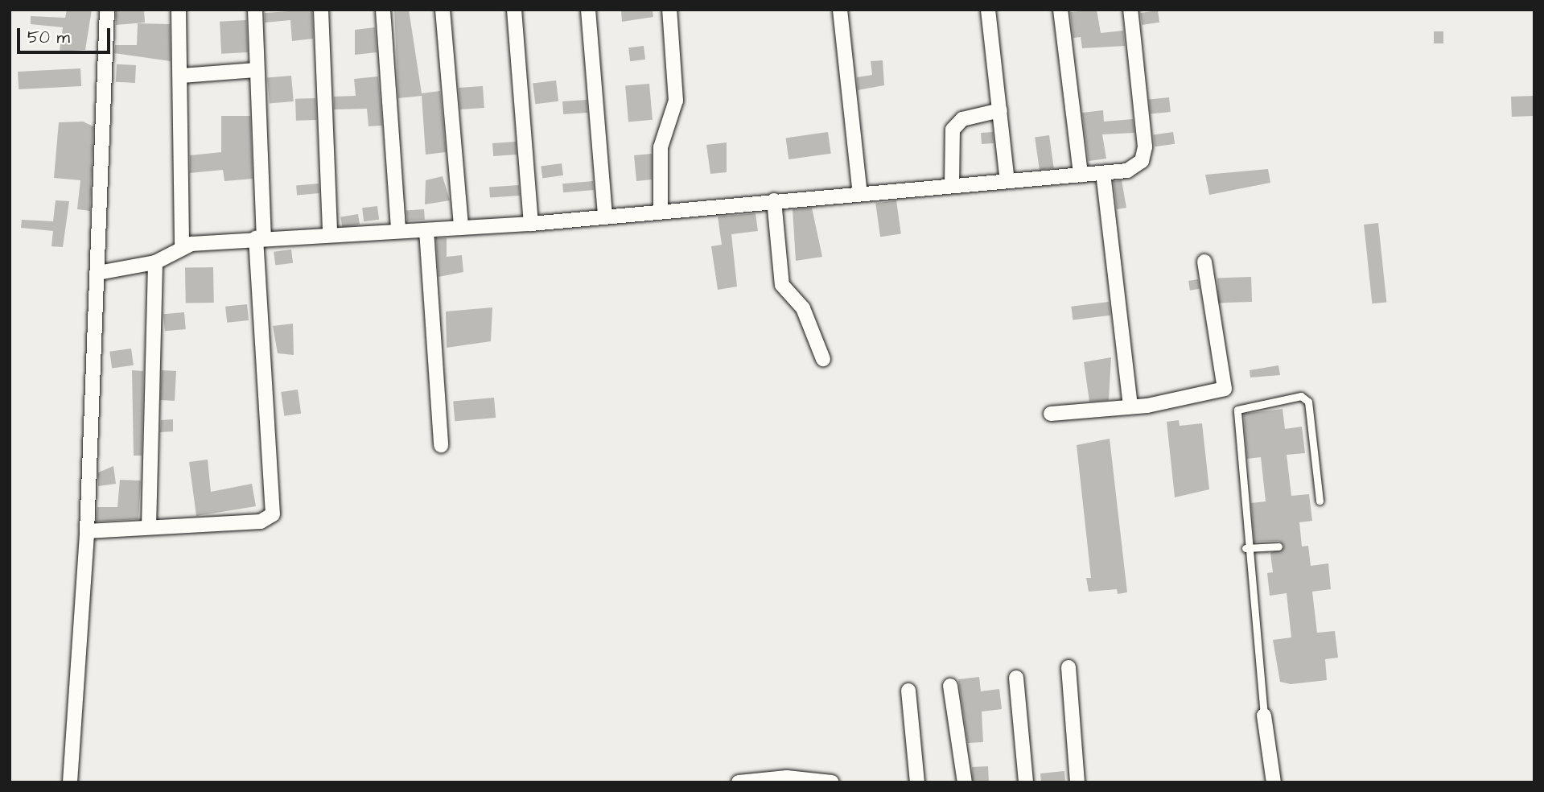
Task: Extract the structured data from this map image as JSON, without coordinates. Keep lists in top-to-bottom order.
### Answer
{
  "scale_bar": "50 m"
}
